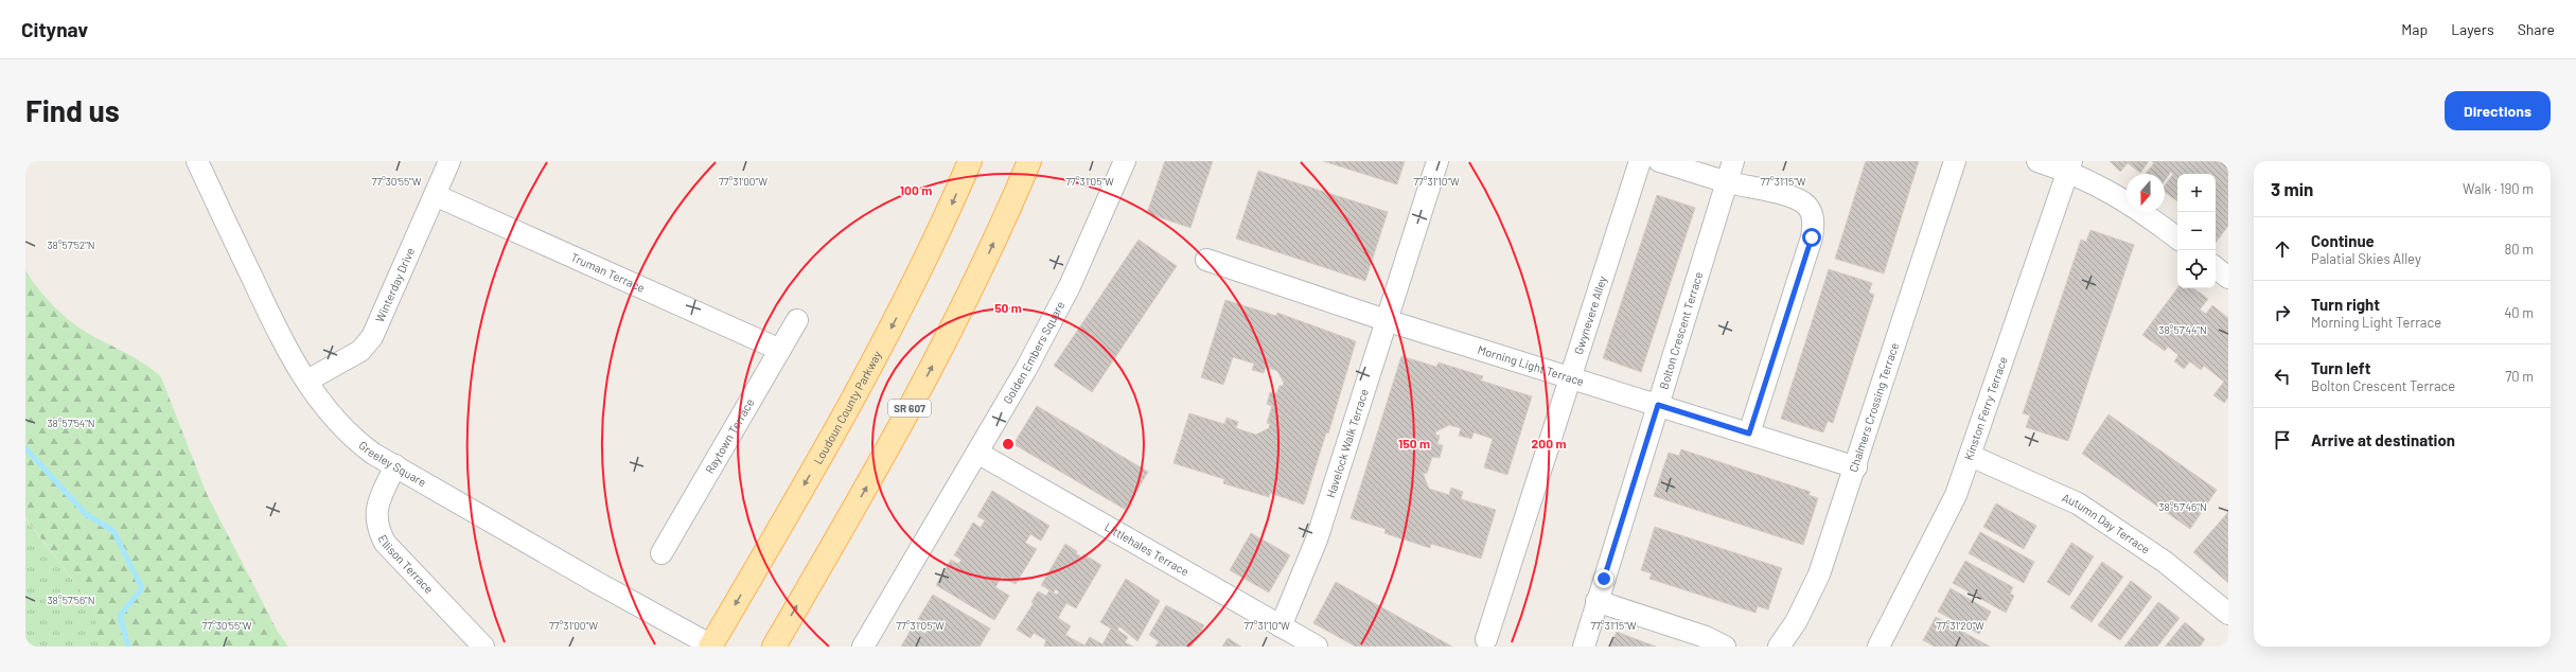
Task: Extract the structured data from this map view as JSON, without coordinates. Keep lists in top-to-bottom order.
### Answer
{
  "streets": {
    "main road": ["Loudoun County Parkway", "SR 607"],
    "street": [
      "Truman Terrace",
      "Winterday Drive",
      "Gwynevere Alley",
      "Bolton Crescent Terrace",
      "Golden Embers Square",
      "Morning Light Terrace",
      "Chalmers Crossing Terrace",
      "Kinston Ferry Terrace",
      "Raytown Terrace",
      "Havelock Walk Terrace",
      "Greeley Square",
      "Autumn Day Terrace",
      "Littlehales Terrace",
      "Ellison Terrace"
    ]
  },
  "crossings": [
    ["Truman Terrace", "Winterday Drive"],
    ["Truman Terrace", "Raytown Terrace"],
    ["Winterday Drive", "Greeley Square"],
    ["Gwynevere Alley", "Morning Light Terrace"],
    ["Bolton Crescent Terrace", "Morning Light Terrace"],
    ["Golden Embers Square", "Littlehales Terrace"],
    ["Morning Light Terrace", "Chalmers Crossing Terrace"],
    ["Morning Light Terrace", "Havelock Walk Terrace"],
    ["Loudoun County Parkway", "Greeley Square"],
    ["Kinston Ferry Terrace", "Autumn Day Terrace"],
    ["Havelock Walk Terrace", "Littlehales Terrace"],
    ["Greeley Square", "Ellison Terrace"]
  ],
  "north": "bottom",
  "page": {
    "header": "Citynav",
    "nav": ["Map", "Layers", "Share"],
    "buttons": "Directions",
    "title": "Find us",
    "heading": ["3 min", "Walk · 190 m"],
    "map_buttons": ["+", "−"],
    "list": [
      ["Continue", "Palatial Skies Alley", "80 m"],
      ["Turn right", "Morning Light Terrace", "40 m"],
      ["Turn left", "Bolton Crescent Terrace", "70 m"],
      "Arrive at destination"
    ]
  },
  "coordinates": [
    "77°30'55\"W",
    "77°31'00\"W",
    "77°31'10\"W",
    "77°31'15\"W",
    "77°31'05\"W",
    "38°57'52\"N",
    "38°57'44\"N",
    "38°57'54\"N",
    "38°57'46\"N",
    "38°57'56\"N",
    "77°31'20\"W"
  ],
  "rings": [
    "100 m",
    "50 m",
    "150 m",
    "200 m"
  ]
}
